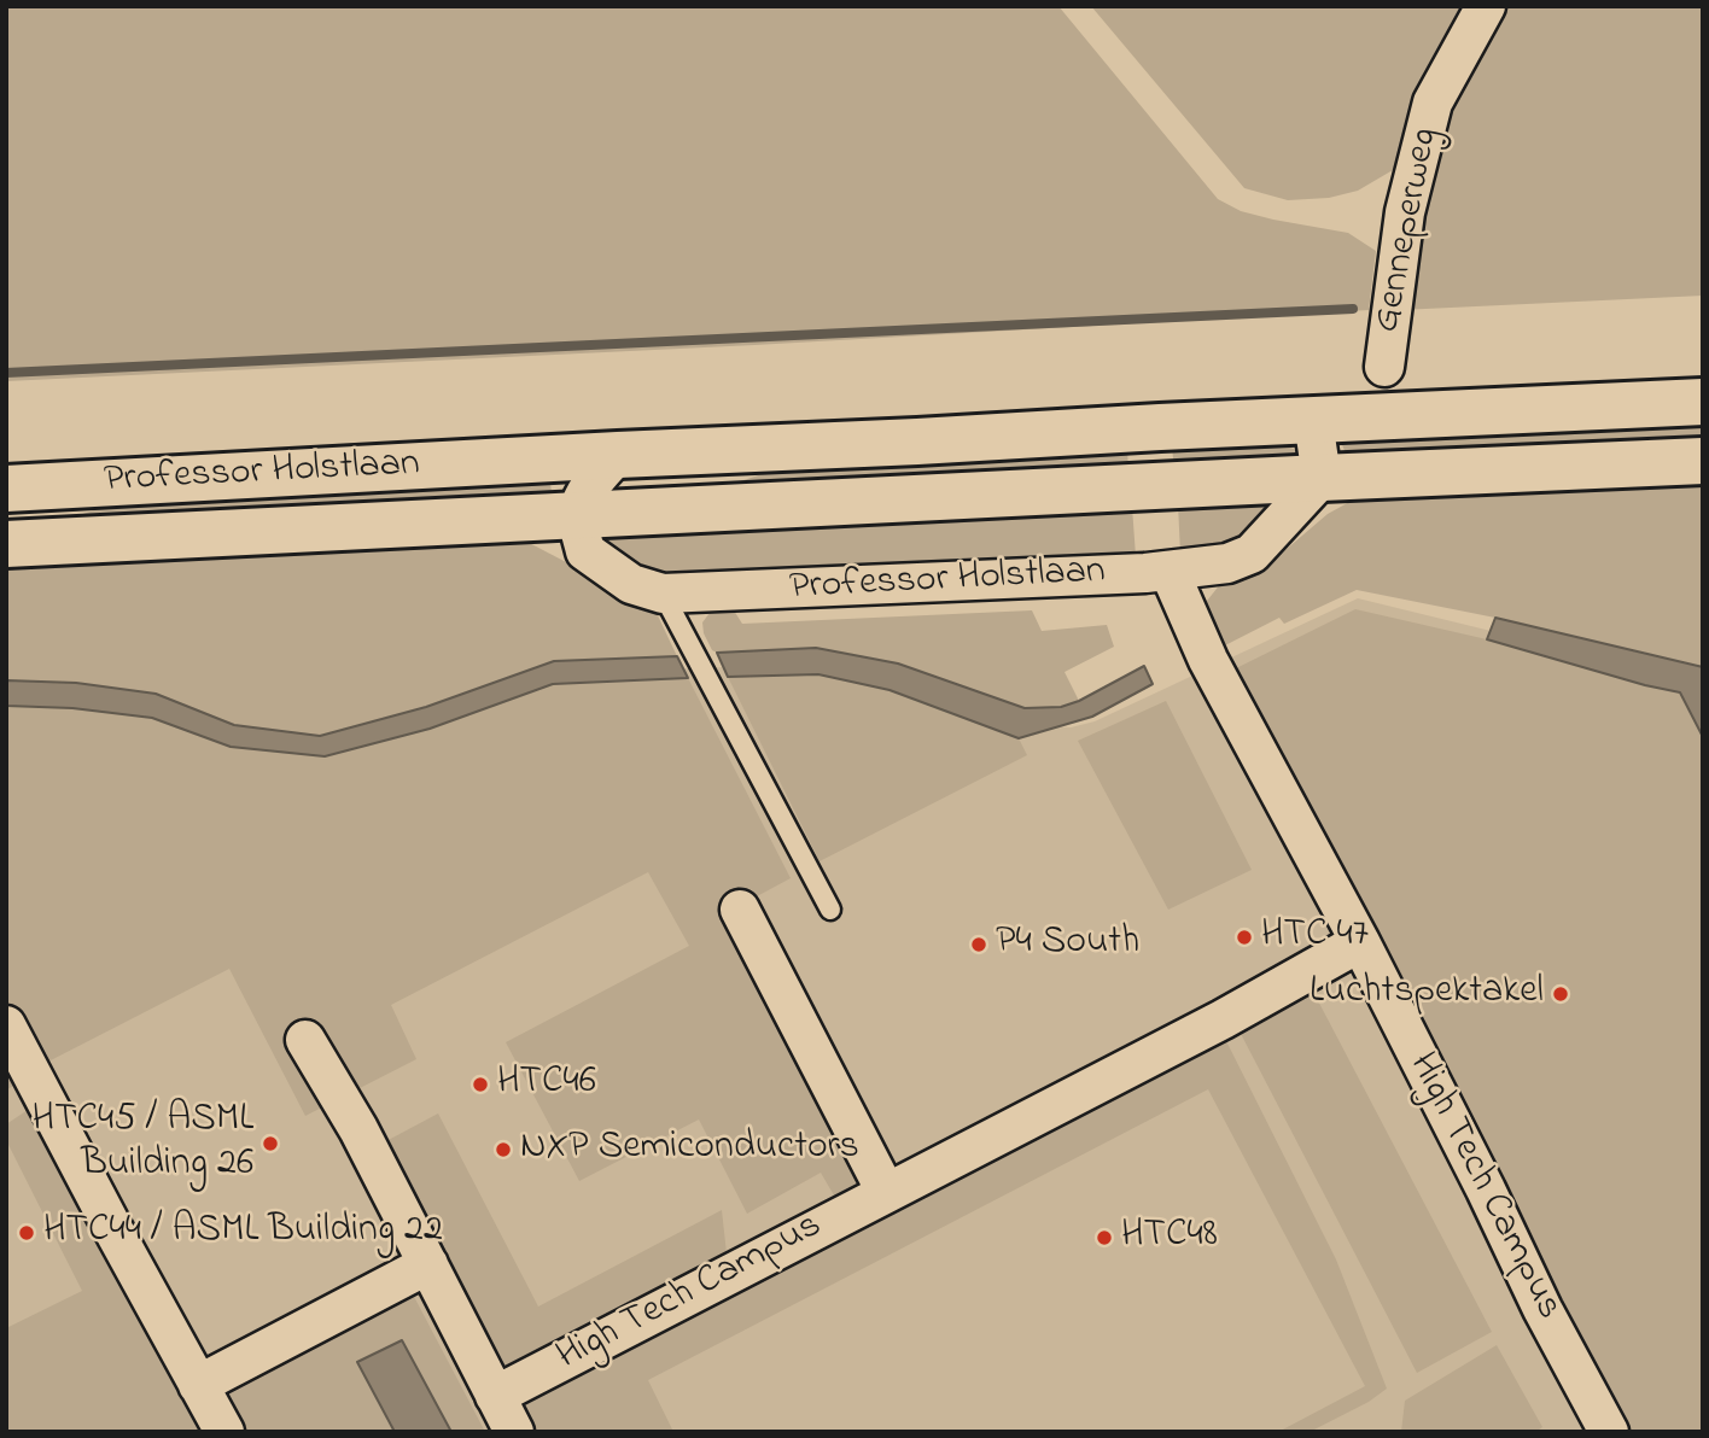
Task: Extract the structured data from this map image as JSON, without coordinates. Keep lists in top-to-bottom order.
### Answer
{
  "streets": {
    "main road": ["Professor Holstlaan"],
    "street": ["Genneperweg", "High Tech Campus"]
  },
  "crossings": [
    ["Professor Holstlaan", "High Tech Campus"]
  ],
  "places": [
    "HTC 47",
    "P4 South",
    "Luchtspektakel",
    "HTC46",
    "HTC45 / ASML Building 26",
    "NXP Semiconductors",
    "HTC44 / ASML Building 22",
    "HTC48"
  ]
}
